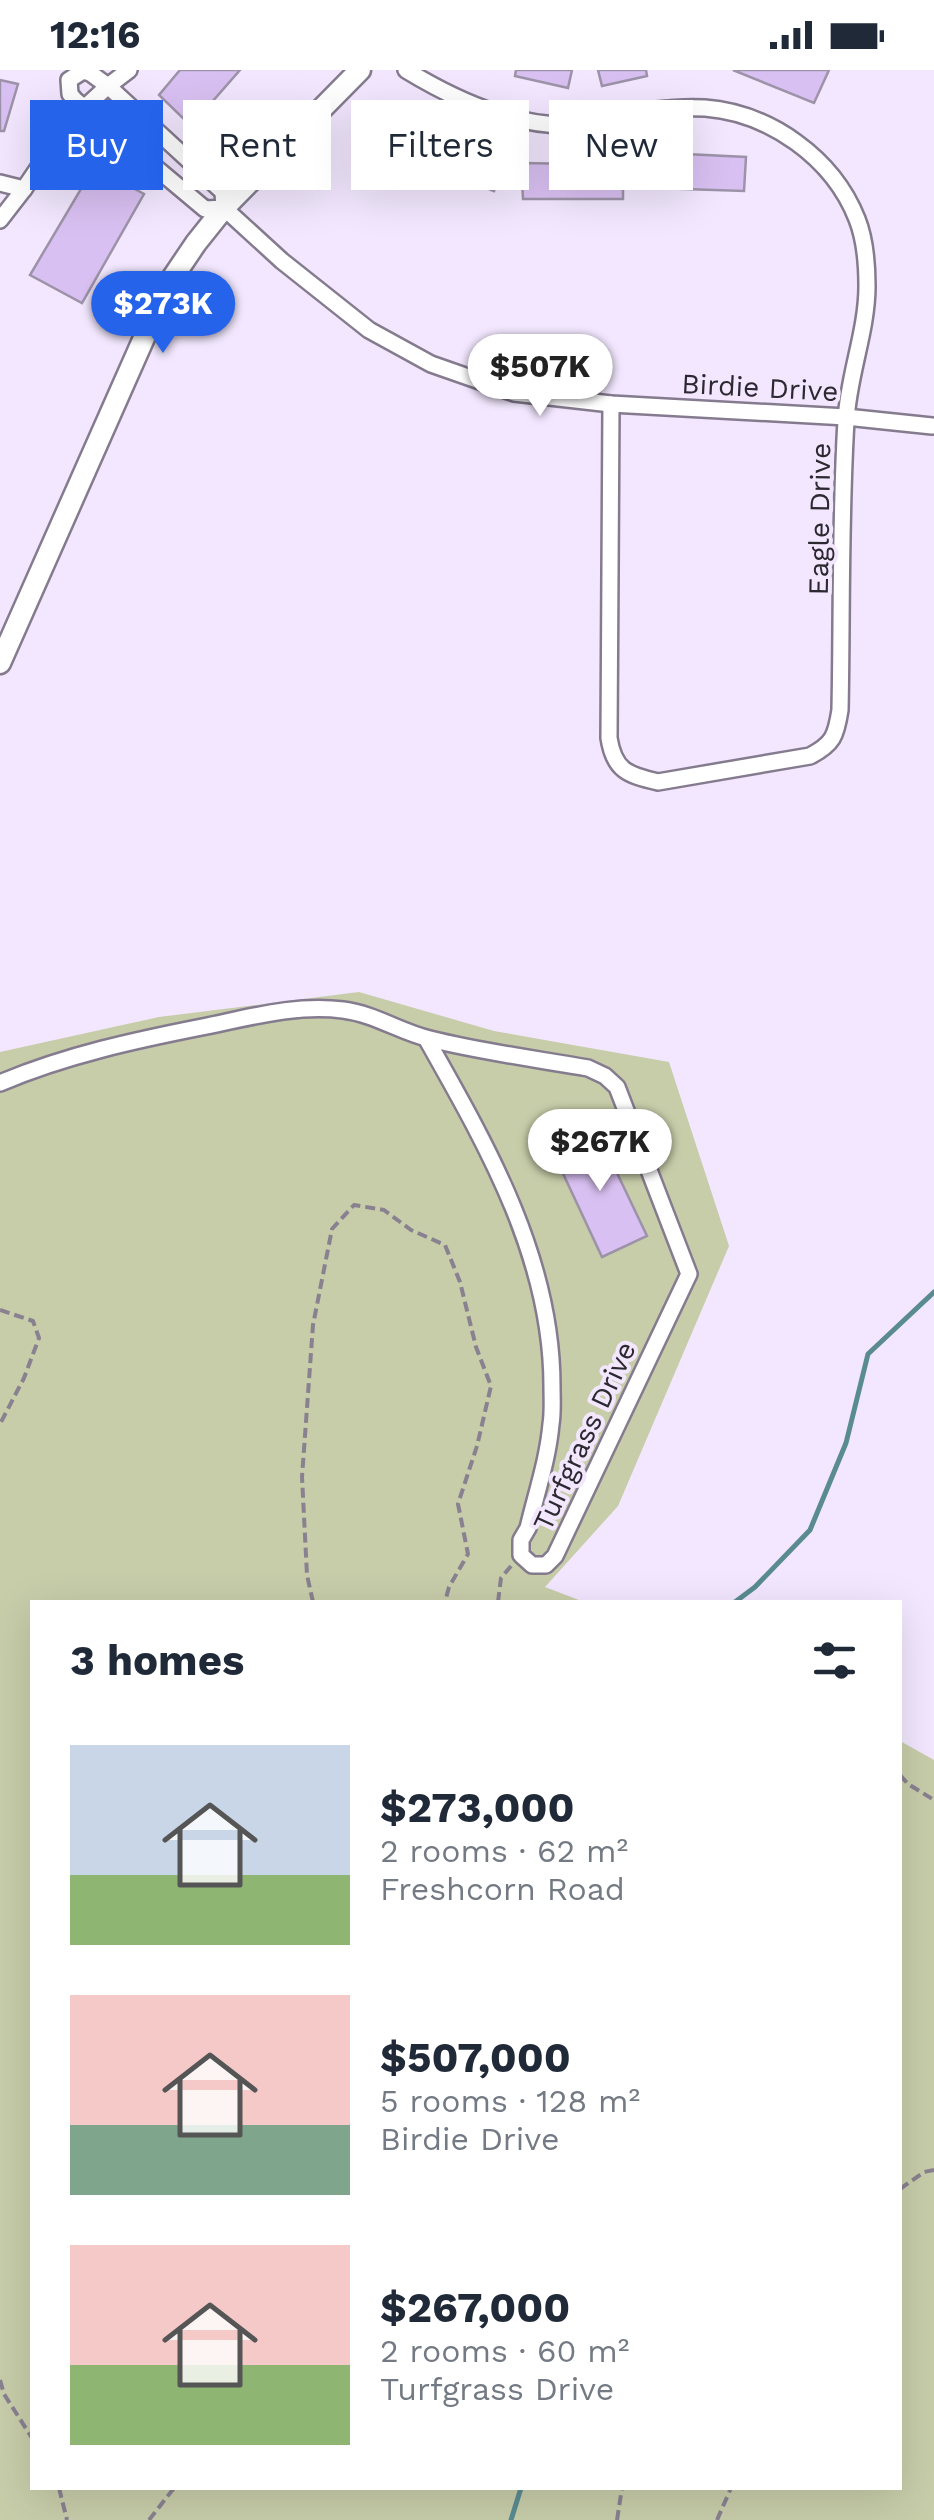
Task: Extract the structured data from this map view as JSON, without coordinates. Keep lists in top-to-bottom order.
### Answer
{
  "streets": {
    "street": ["Birdie Drive", "Eagle Drive", "Turfgrass Drive"]
  },
  "crossings": [
    ["Birdie Drive", "Eagle Drive"]
  ],
  "page": {
    "status": "12:16",
    "chip": [
      "Buy",
      "Rent",
      "Filters",
      "New"
    ],
    "price": ["$273K", "$507K", "$267K"],
    "heading": "3 homes",
    "list": [
      {
        "name": "$273,000",
        "note": "2 rooms · 62 m² · Freshcorn Road"
      },
      {
        "name": "$507,000",
        "note": "5 rooms · 128 m² · Birdie Drive"
      },
      {
        "name": "$267,000",
        "note": "2 rooms · 60 m² · Turfgrass Drive"
      }
    ]
  }
}
